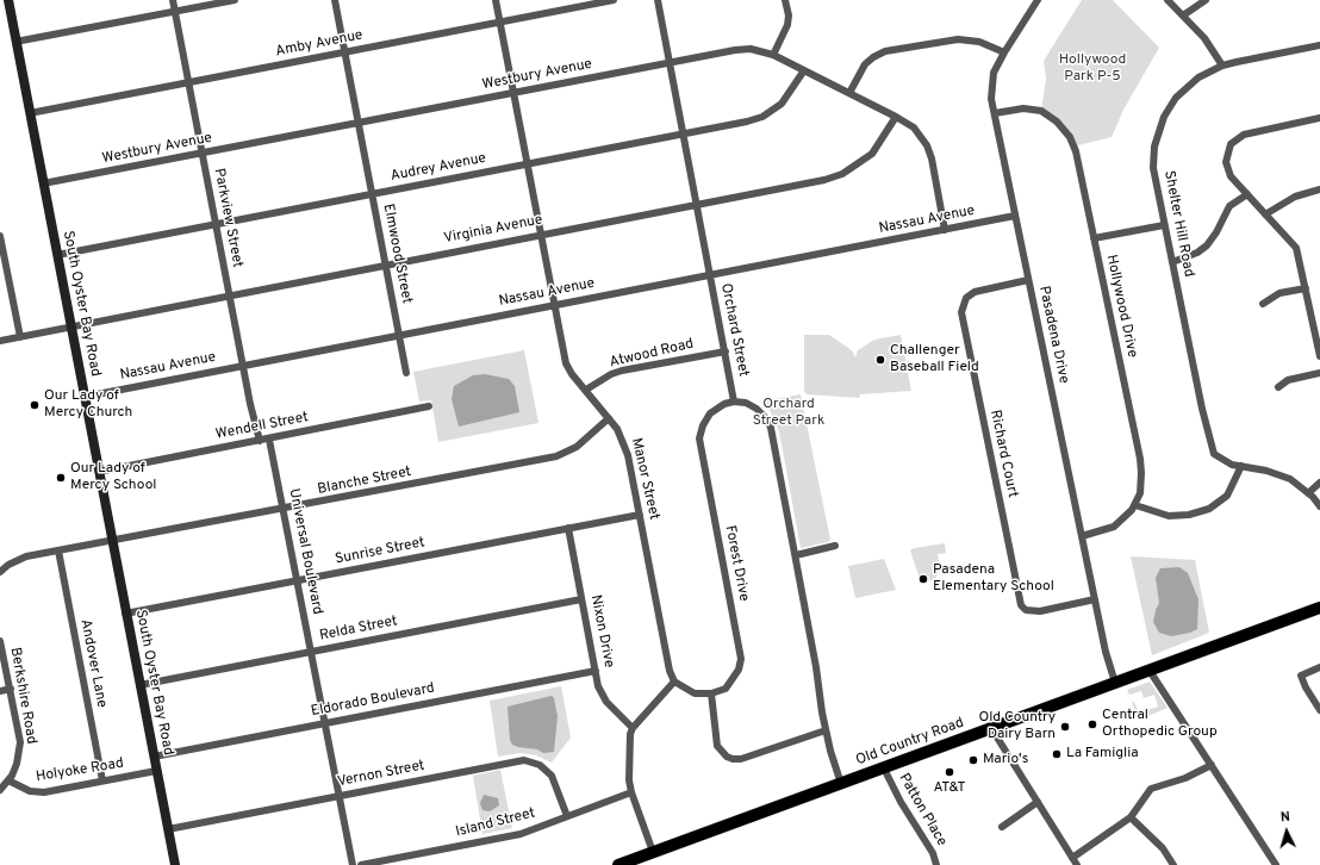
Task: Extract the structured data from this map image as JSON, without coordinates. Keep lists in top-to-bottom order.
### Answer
{
  "streets": {
    "main road": ["South Oyster Bay Road", "Old Country Road"],
    "street": [
      "Amby Avenue",
      "Westbury Avenue",
      "Audrey Avenue",
      "Parkview Street",
      "Nassau Avenue",
      "Shelter Hill Road",
      "Virginia Avenue",
      "Elmwood Street",
      "Hollywood Drive",
      "Orchard Street",
      "Pasadena Drive",
      "Atwood Road",
      "Wendell Street",
      "Richard Court",
      "Manor Street",
      "Blanche Street",
      "Universal Boulevard",
      "Sunrise Street",
      "Forest Drive",
      "Relda Street",
      "Nixon Drive",
      "Andover Lane",
      "Berkshire Road",
      "Eldorado Boulevard",
      "Holyoke Road",
      "Vernon Street",
      "Patton Place",
      "Island Street"
    ]
  },
  "crossings": [
    ["Amby Avenue", "Parkview Street"],
    ["Amby Avenue", "Elmwood Street"],
    ["Amby Avenue", "South Oyster Bay Road"],
    ["Amby Avenue", "Manor Street"],
    ["Westbury Avenue", "Audrey Avenue"],
    ["Westbury Avenue", "Parkview Street"],
    ["Westbury Avenue", "Nassau Avenue"],
    ["Westbury Avenue", "Virginia Avenue"],
    ["Westbury Avenue", "Elmwood Street"],
    ["Westbury Avenue", "South Oyster Bay Road"],
    ["Westbury Avenue", "Orchard Street"],
    ["Westbury Avenue", "Manor Street"],
    ["Audrey Avenue", "Parkview Street"],
    ["Audrey Avenue", "Elmwood Street"],
    ["Audrey Avenue", "South Oyster Bay Road"],
    ["Audrey Avenue", "Orchard Street"],
    ["Audrey Avenue", "Manor Street"],
    ["Parkview Street", "Nassau Avenue"],
    ["Parkview Street", "Virginia Avenue"],
    ["Parkview Street", "Wendell Street"],
    ["Nassau Avenue", "Elmwood Street"],
    ["Nassau Avenue", "South Oyster Bay Road"],
    ["Nassau Avenue", "Orchard Street"],
    ["Nassau Avenue", "Pasadena Drive"],
    ["Nassau Avenue", "Manor Street"],
    ["Virginia Avenue", "Elmwood Street"],
    ["Virginia Avenue", "South Oyster Bay Road"],
    ["Virginia Avenue", "Orchard Street"],
    ["Virginia Avenue", "Manor Street"],
    ["South Oyster Bay Road", "Wendell Street"],
    ["South Oyster Bay Road", "Blanche Street"],
    ["South Oyster Bay Road", "Sunrise Street"],
    ["South Oyster Bay Road", "Relda Street"],
    ["South Oyster Bay Road", "Eldorado Boulevard"],
    ["South Oyster Bay Road", "Holyoke Road"],
    ["South Oyster Bay Road", "Vernon Street"],
    ["Hollywood Drive", "Pasadena Drive"],
    ["Orchard Street", "Atwood Road"],
    ["Orchard Street", "Forest Drive"],
    ["Pasadena Drive", "Richard Court"],
    ["Pasadena Drive", "Old Country Road"],
    ["Atwood Road", "Manor Street"],
    ["Wendell Street", "Universal Boulevard"],
    ["Manor Street", "Blanche Street"],
    ["Manor Street", "Sunrise Street"],
    ["Blanche Street", "Universal Boulevard"],
    ["Blanche Street", "Andover Lane"],
    ["Universal Boulevard", "Sunrise Street"],
    ["Universal Boulevard", "Relda Street"],
    ["Universal Boulevard", "Eldorado Boulevard"],
    ["Universal Boulevard", "Vernon Street"],
    ["Sunrise Street", "Nixon Drive"],
    ["Relda Street", "Nixon Drive"],
    ["Nixon Drive", "Eldorado Boulevard"],
    ["Andover Lane", "Holyoke Road"],
    ["Berkshire Road", "Holyoke Road"],
    ["Old Country Road", "Patton Place"],
    ["Vernon Street", "Island Street"]
  ],
  "parks": ["Hollywood Park P-5", "Orchard Street Park"],
  "places": [
    "Challenger Baseball Field",
    "Our Lady of Mercy Church",
    "Our Lady of Mercy School",
    "Pasadena Elementary School",
    "Central Orthopedic Group",
    "Old Country Dairy Barn",
    "La Famiglia",
    "Mario's",
    "AT&T"
  ],
  "north": "top"
}
